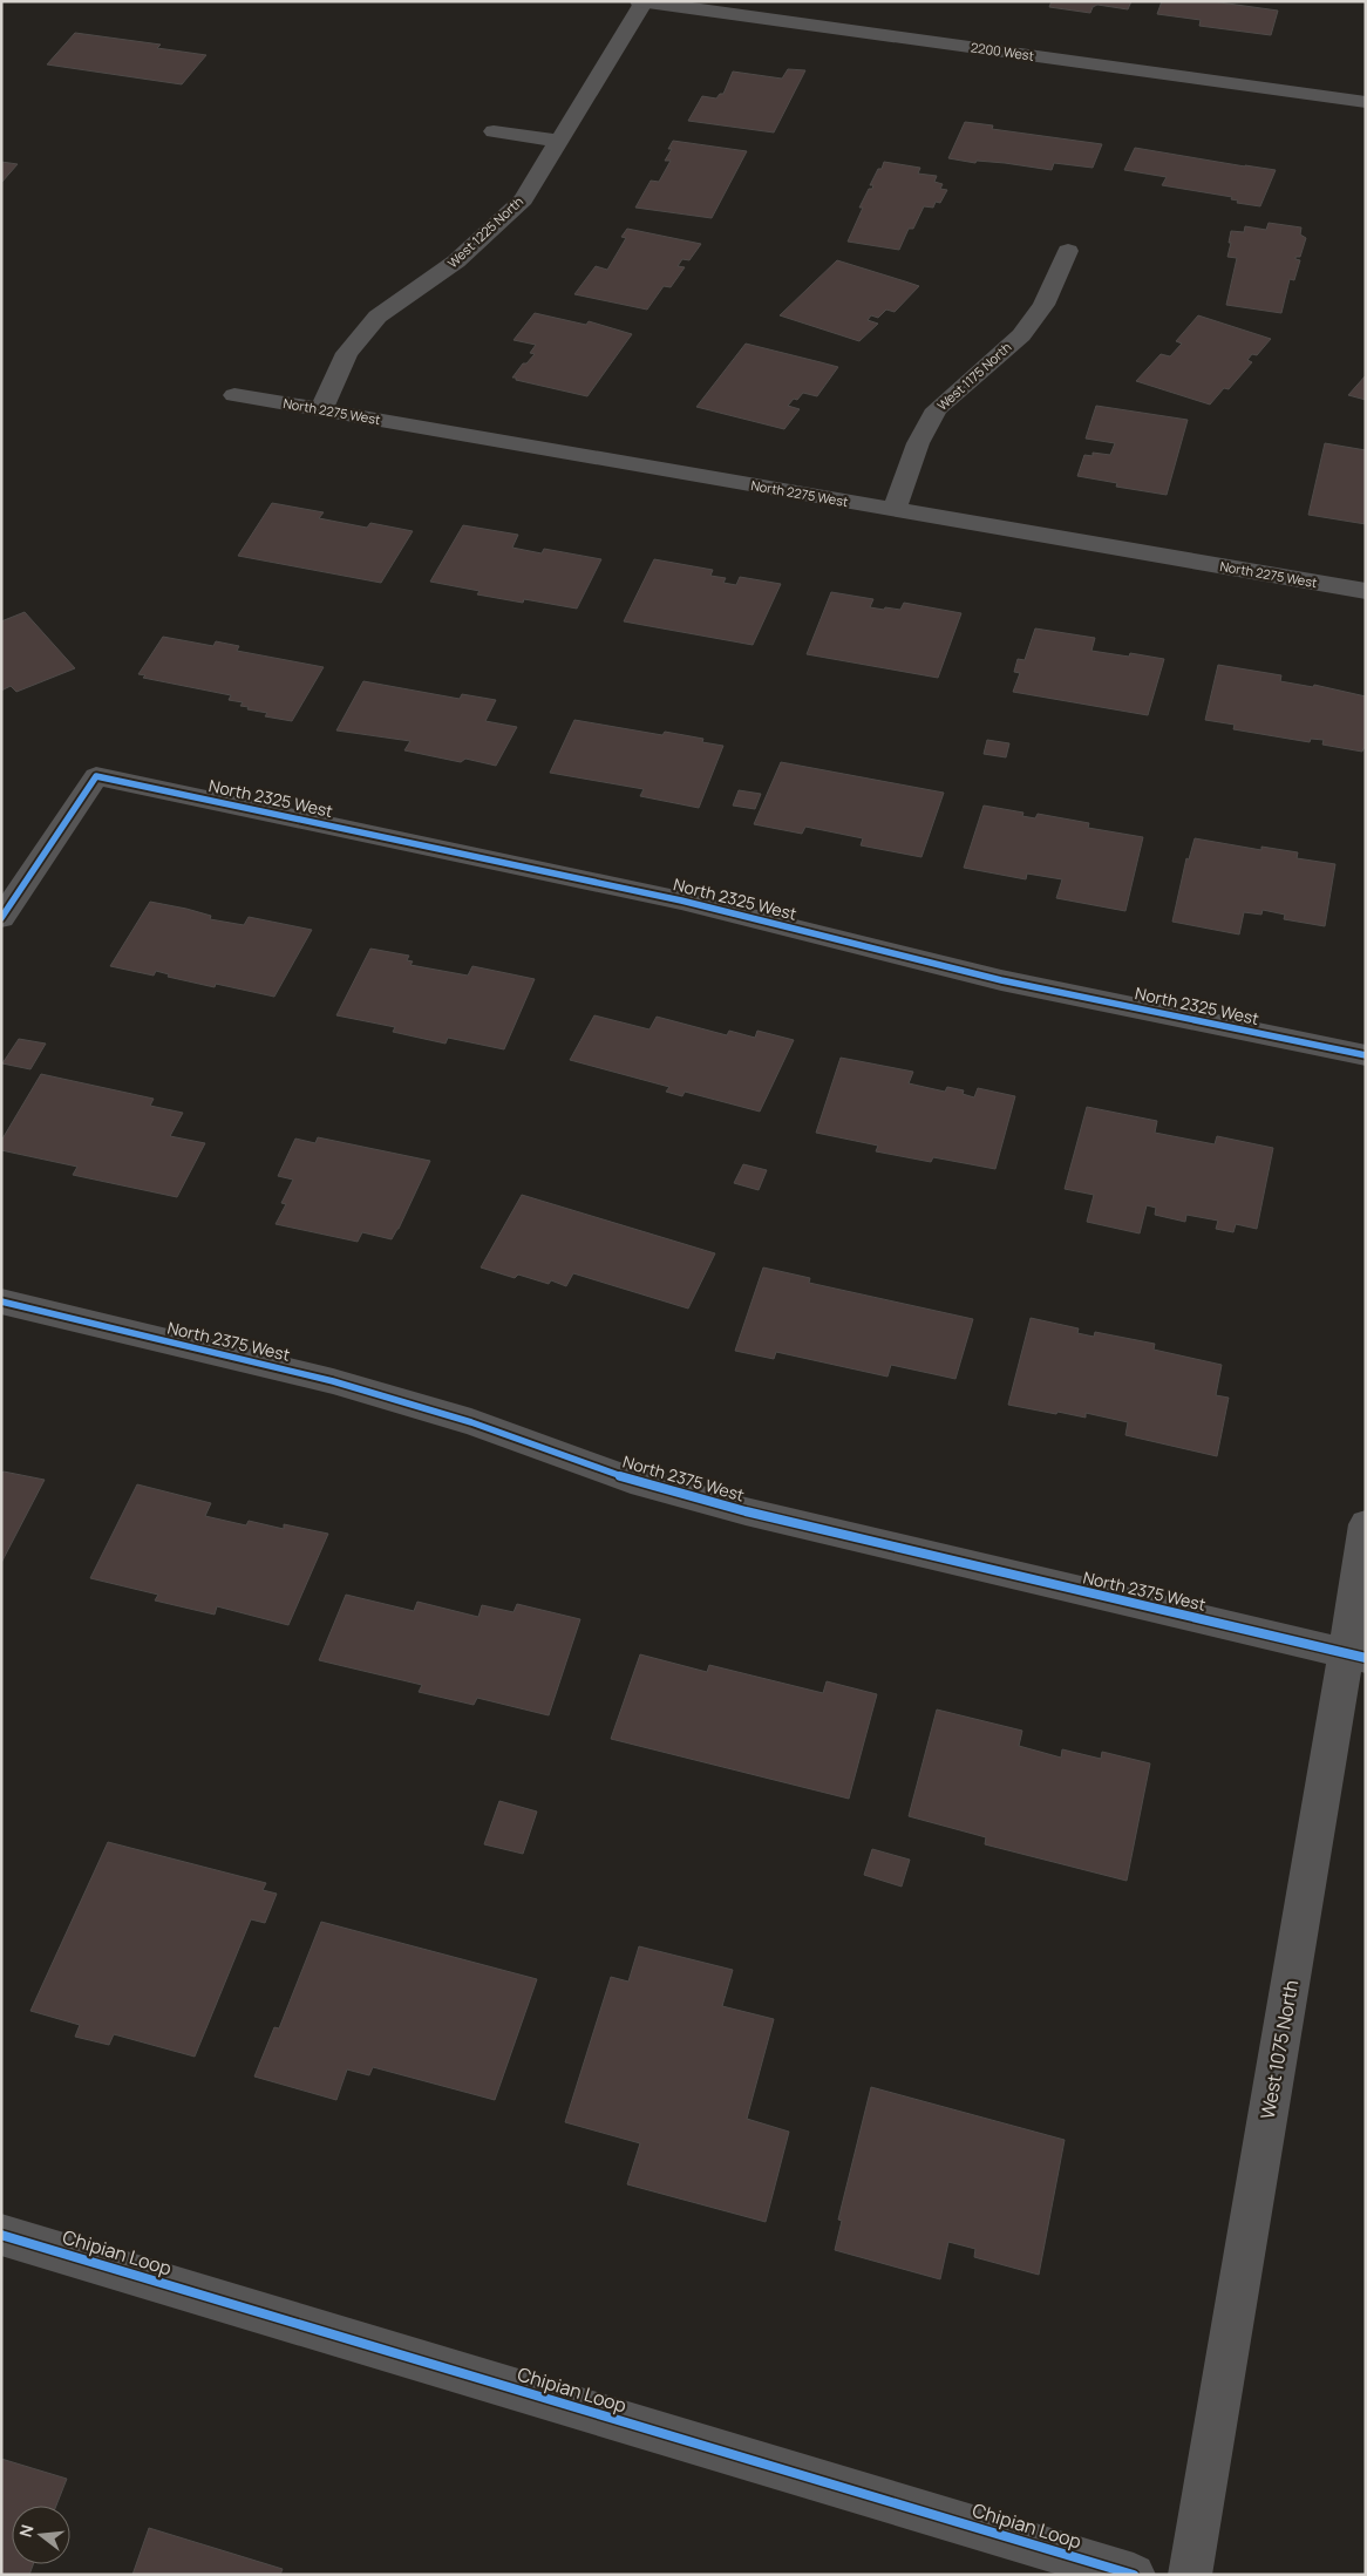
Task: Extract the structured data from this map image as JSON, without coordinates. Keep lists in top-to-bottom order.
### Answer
{
  "streets": {
    "street": [
      "2200 West",
      "West 1225 North",
      "West 1175 North",
      "North 2275 West",
      "North 2325 West",
      "North 2375 West",
      "West 1075 North",
      "Chipian Loop"
    ]
  },
  "crossings": [
    ["2200 West", "West 1225 North"],
    ["West 1225 North", "North 2275 West"],
    ["West 1175 North", "North 2275 West"],
    ["North 2375 West", "West 1075 North"]
  ],
  "north": "left"
}
